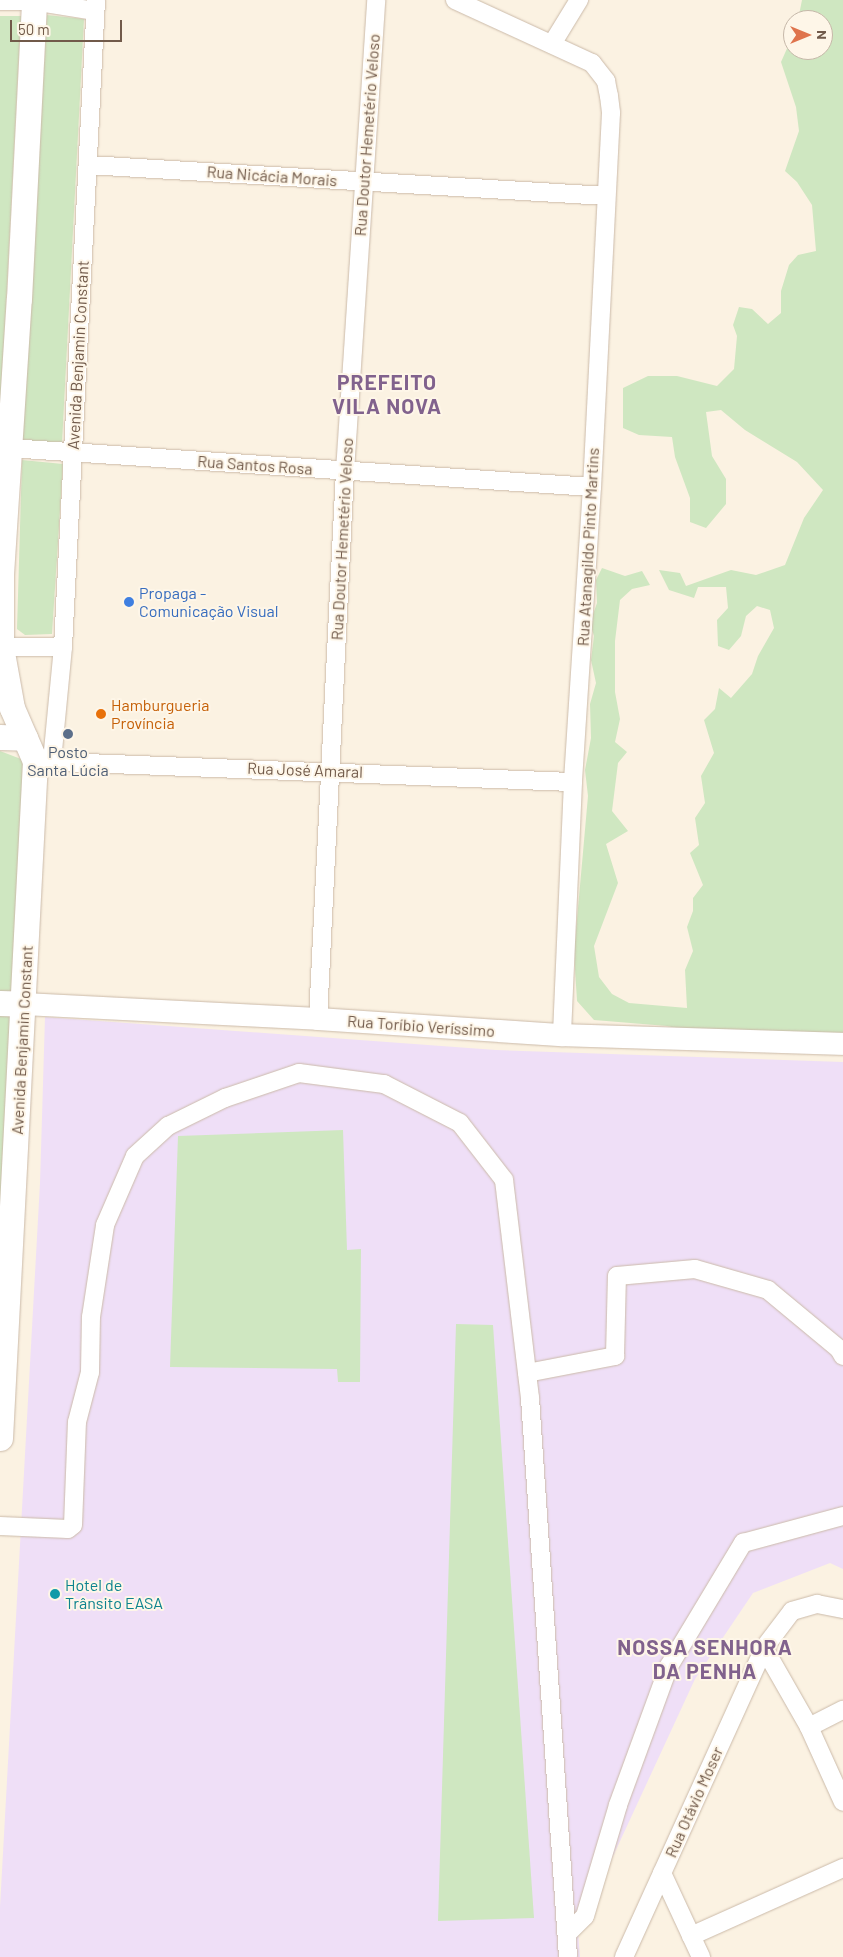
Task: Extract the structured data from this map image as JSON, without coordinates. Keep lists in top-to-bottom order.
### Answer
{
  "streets": {
    "main road": ["Avenida Benjamin Constant"],
    "street": [
      "Rua Doutor Hemetério Veloso",
      "Rua Nicácia Morais",
      "Rua Santos Rosa",
      "Rua Atanagildo Pinto Martins",
      "Rua José Amaral",
      "Rua Toríbio Veríssimo",
      "Rua Otávio Moser"
    ]
  },
  "crossings": [
    ["Rua Doutor Hemetério Veloso", "Rua Nicácia Morais"],
    ["Rua Doutor Hemetério Veloso", "Rua Santos Rosa"],
    ["Rua Doutor Hemetério Veloso", "Rua José Amaral"],
    ["Rua Doutor Hemetério Veloso", "Rua Toríbio Veríssimo"],
    ["Rua Nicácia Morais", "Avenida Benjamin Constant"],
    ["Rua Nicácia Morais", "Rua Atanagildo Pinto Martins"],
    ["Avenida Benjamin Constant", "Rua Santos Rosa"],
    ["Avenida Benjamin Constant", "Rua José Amaral"],
    ["Avenida Benjamin Constant", "Rua Toríbio Veríssimo"],
    ["Rua Santos Rosa", "Rua Atanagildo Pinto Martins"],
    ["Rua Atanagildo Pinto Martins", "Rua José Amaral"],
    ["Rua Atanagildo Pinto Martins", "Rua Toríbio Veríssimo"]
  ],
  "districts": ["PREFEITO VILA NOVA", "NOSSA SENHORA DA PENHA"],
  "places": [
    "Propaga - Comunicação Visual",
    "Hamburgueria Província",
    "Posto Santa Lúcia",
    "Hotel de Trânsito EASA"
  ],
  "scale_bar": "50 m",
  "north": "right"
}
